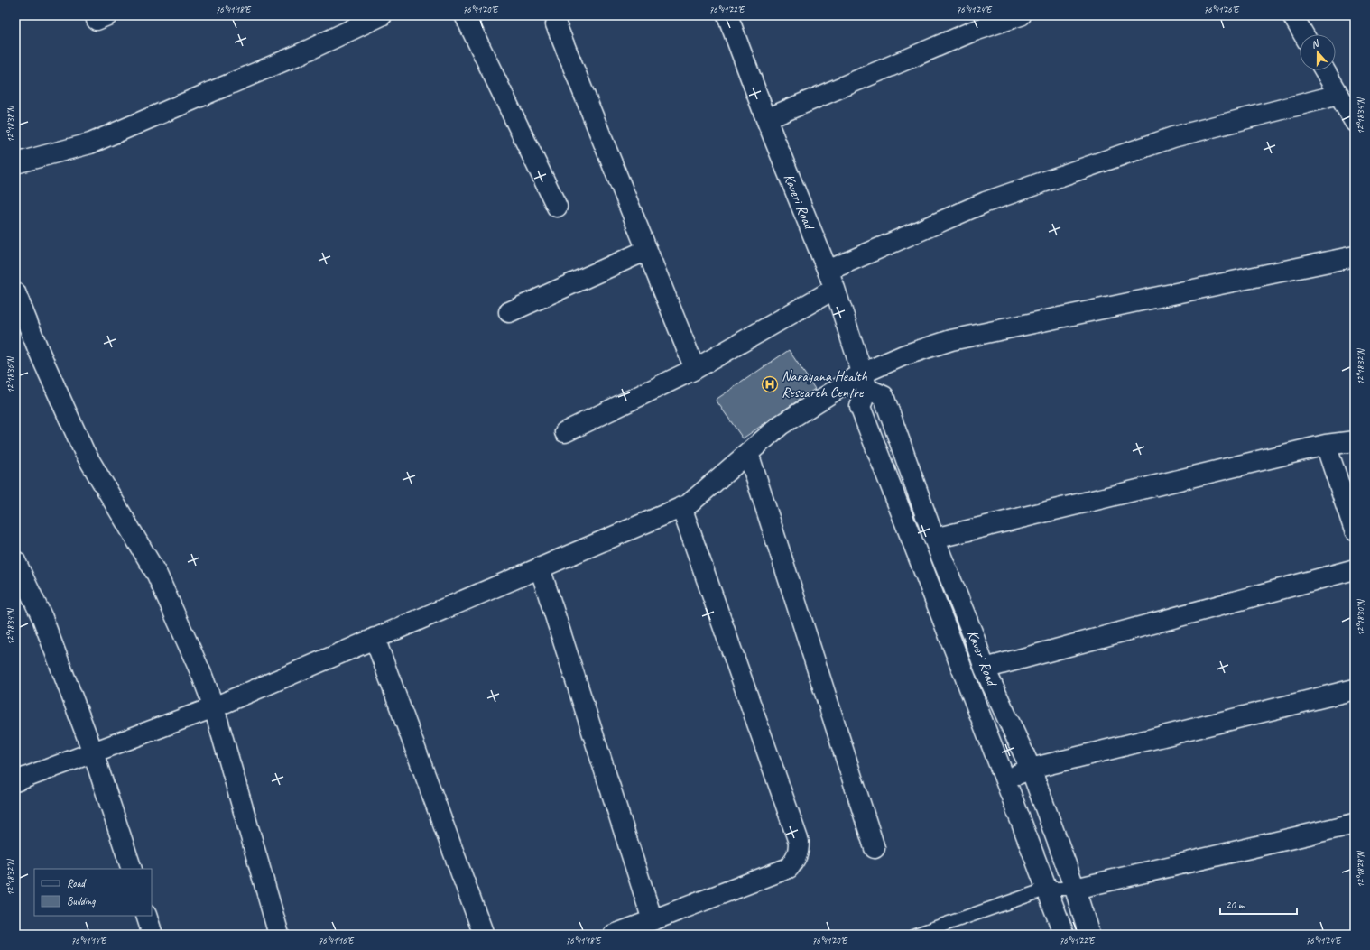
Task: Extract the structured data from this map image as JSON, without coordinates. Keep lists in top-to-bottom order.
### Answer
{
  "streets": {
    "street": ["Kaveri Road"]
  },
  "places": {
    "hospital": ["Narayana Health Research Centre"]
  },
  "legend": ["Road", "Building"],
  "scale_bar": "20 m",
  "north": "top",
  "coordinates": [
    "76°41'18\"E",
    "76°41'20\"E",
    "76°41'22\"E",
    "76°41'24\"E",
    "76°41'26\"E",
    "12°18'34\"N",
    "12°18'38\"N",
    "12°18'32\"N",
    "12°18'36\"N",
    "12°18'30\"N",
    "12°18'28\"N",
    "76°41'14\"E",
    "76°41'16\"E"
  ]
}
